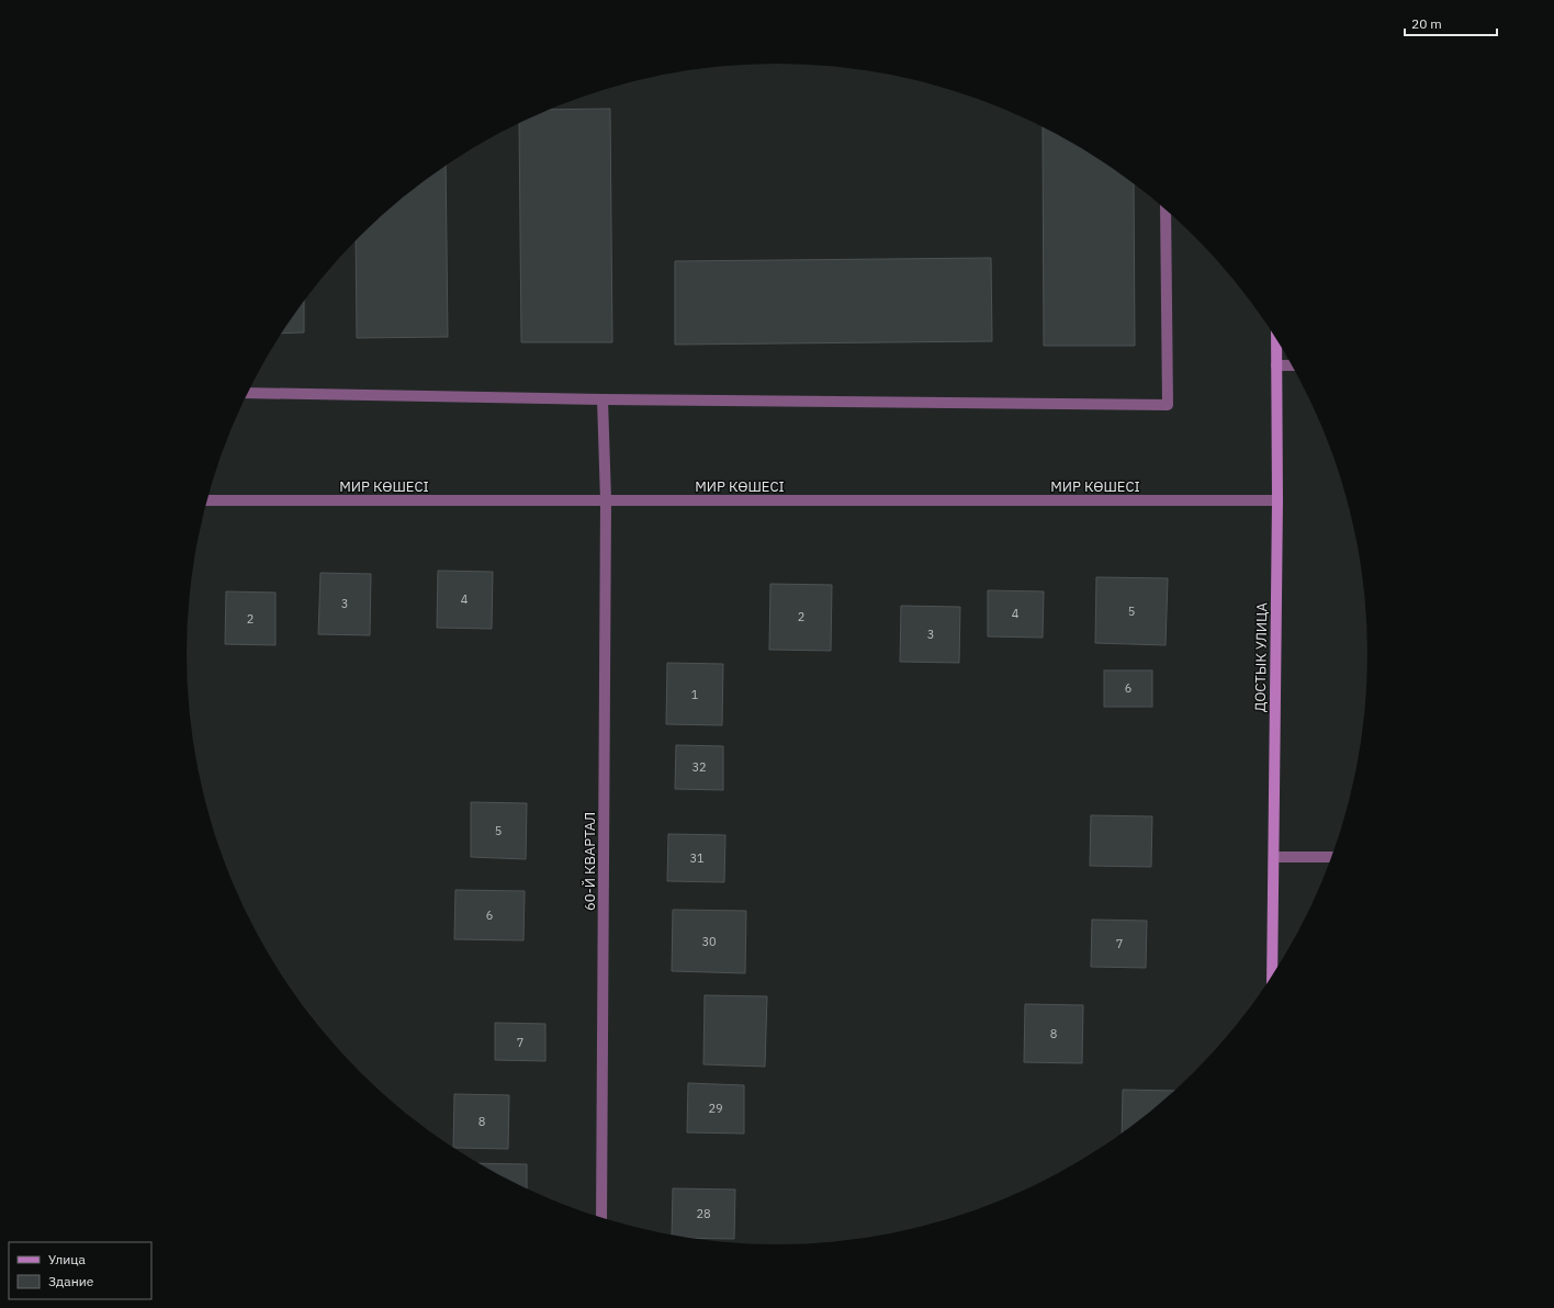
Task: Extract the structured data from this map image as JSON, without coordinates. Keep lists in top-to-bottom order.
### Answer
{
  "streets": {
    "street": ["МИР КӨШЕСІ", "ДОСТЫК УЛИЦА", "60-Й КВАРТАЛ"]
  },
  "crossings": [
    ["МИР КӨШЕСІ", "ДОСТЫК УЛИЦА"],
    ["МИР КӨШЕСІ", "60-Й КВАРТАЛ"]
  ],
  "house_numbers": [
    "4",
    "3",
    "5",
    "4",
    "2",
    "2",
    "3",
    "6",
    "1",
    "32",
    "5",
    "31",
    "6",
    "30",
    "7",
    "8",
    "7",
    "29",
    "8",
    "28"
  ],
  "legend": ["Улица", "Здание"],
  "scale_bar": "20 m"
}
